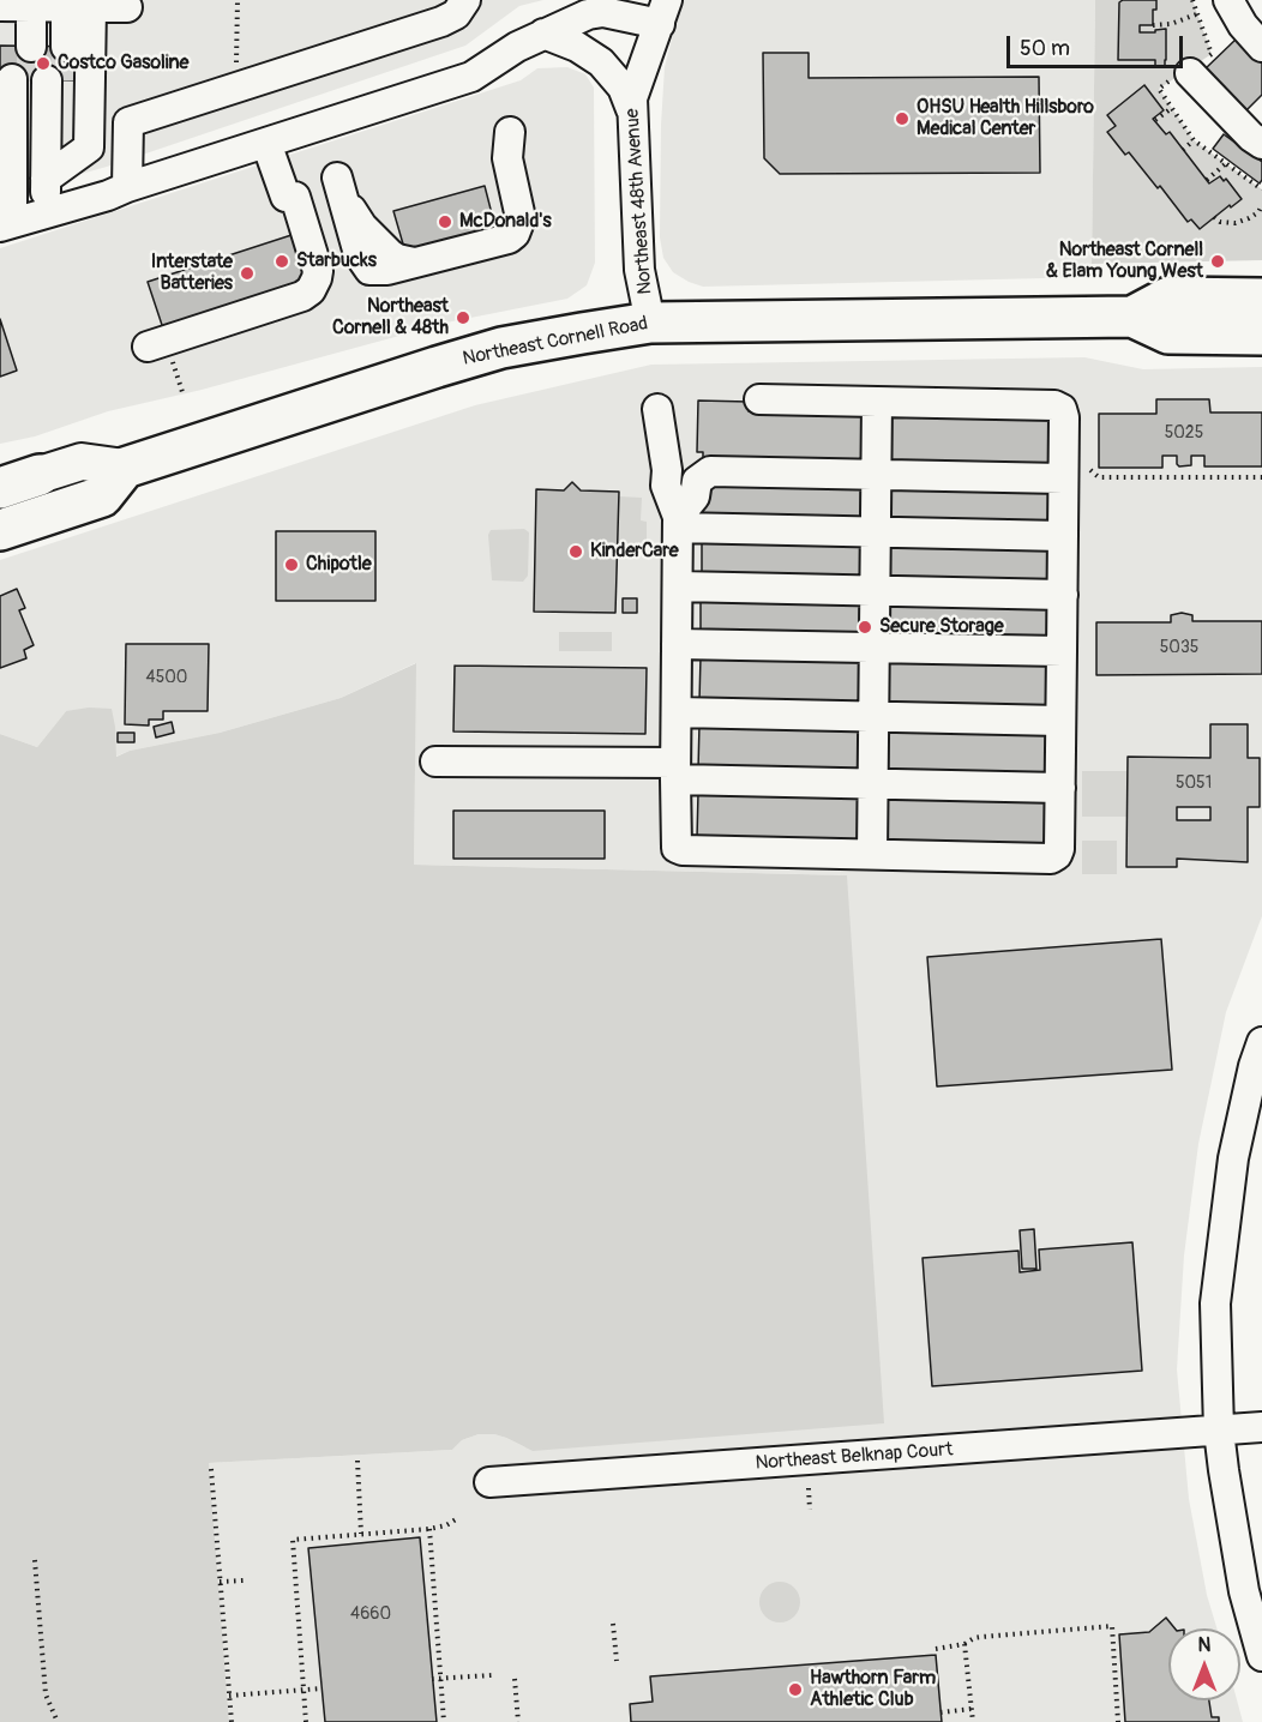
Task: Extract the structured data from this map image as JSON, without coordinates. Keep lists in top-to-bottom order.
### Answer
{
  "streets": {
    "highway": ["Northeast Cornell Road"],
    "street": ["Northeast 48th Avenue", "Northeast Belknap Court"]
  },
  "crossings": [
    ["Northeast 48th Avenue", "Northeast Cornell Road"]
  ],
  "places": [
    "Costco Gasoline",
    "OHSU Health Hillsboro Medical Center",
    "McDonald's",
    "Starbucks",
    "Northeast Cornell & Elam Young West",
    "Interstate Batteries",
    "Northeast Cornell & 48th",
    "KinderCare",
    "Chipotle",
    "Secure Storage",
    "Hawthorn Farm Athletic Club"
  ],
  "house_numbers": [
    "5025",
    "5035",
    "4500",
    "5051",
    "4660"
  ],
  "scale_bar": "50 m",
  "north": "top"
}
